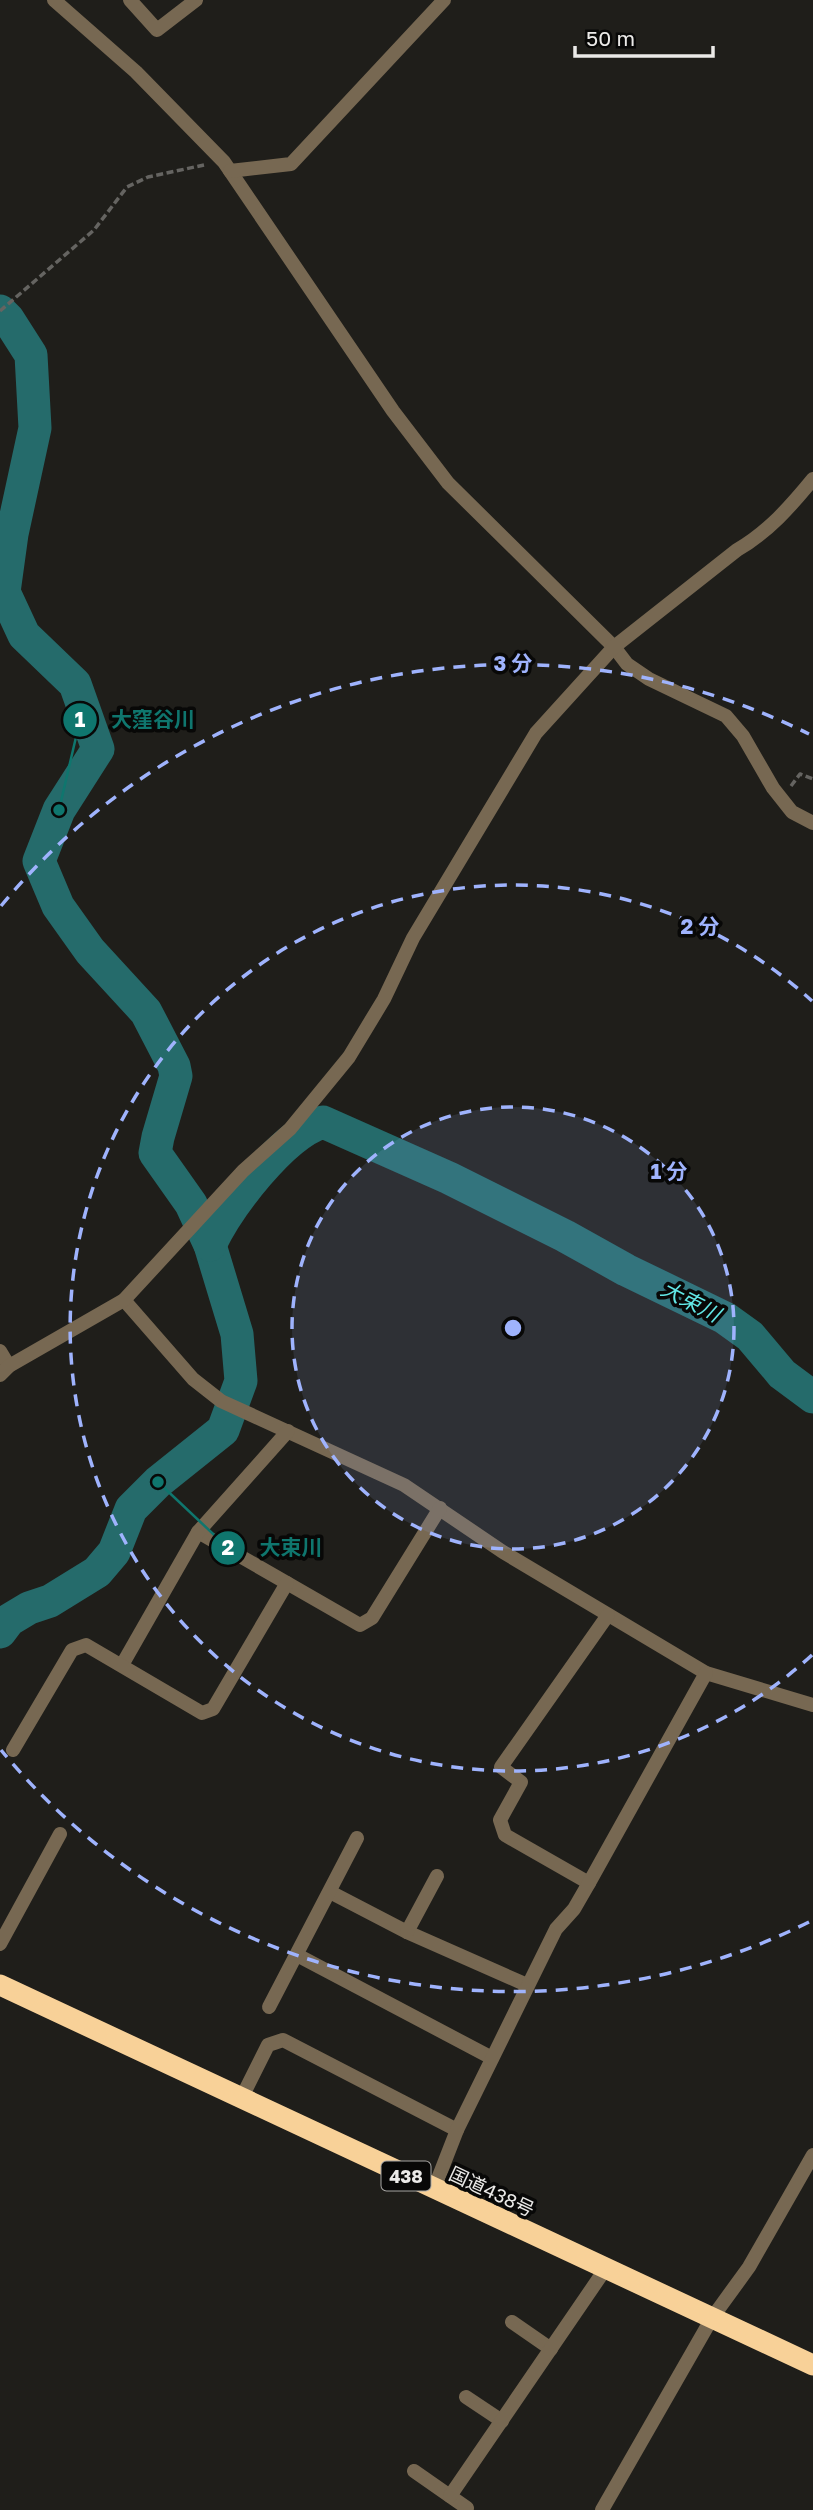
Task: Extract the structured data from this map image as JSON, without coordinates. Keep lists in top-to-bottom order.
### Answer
{
  "streets": {
    "highway": ["438", "国道438号"]
  },
  "water": ["大束川"],
  "places": ["大窪谷川", "大束川"],
  "scale_bar": "50 m",
  "rings": ["3 分", "2 分", "1 分"]
}
